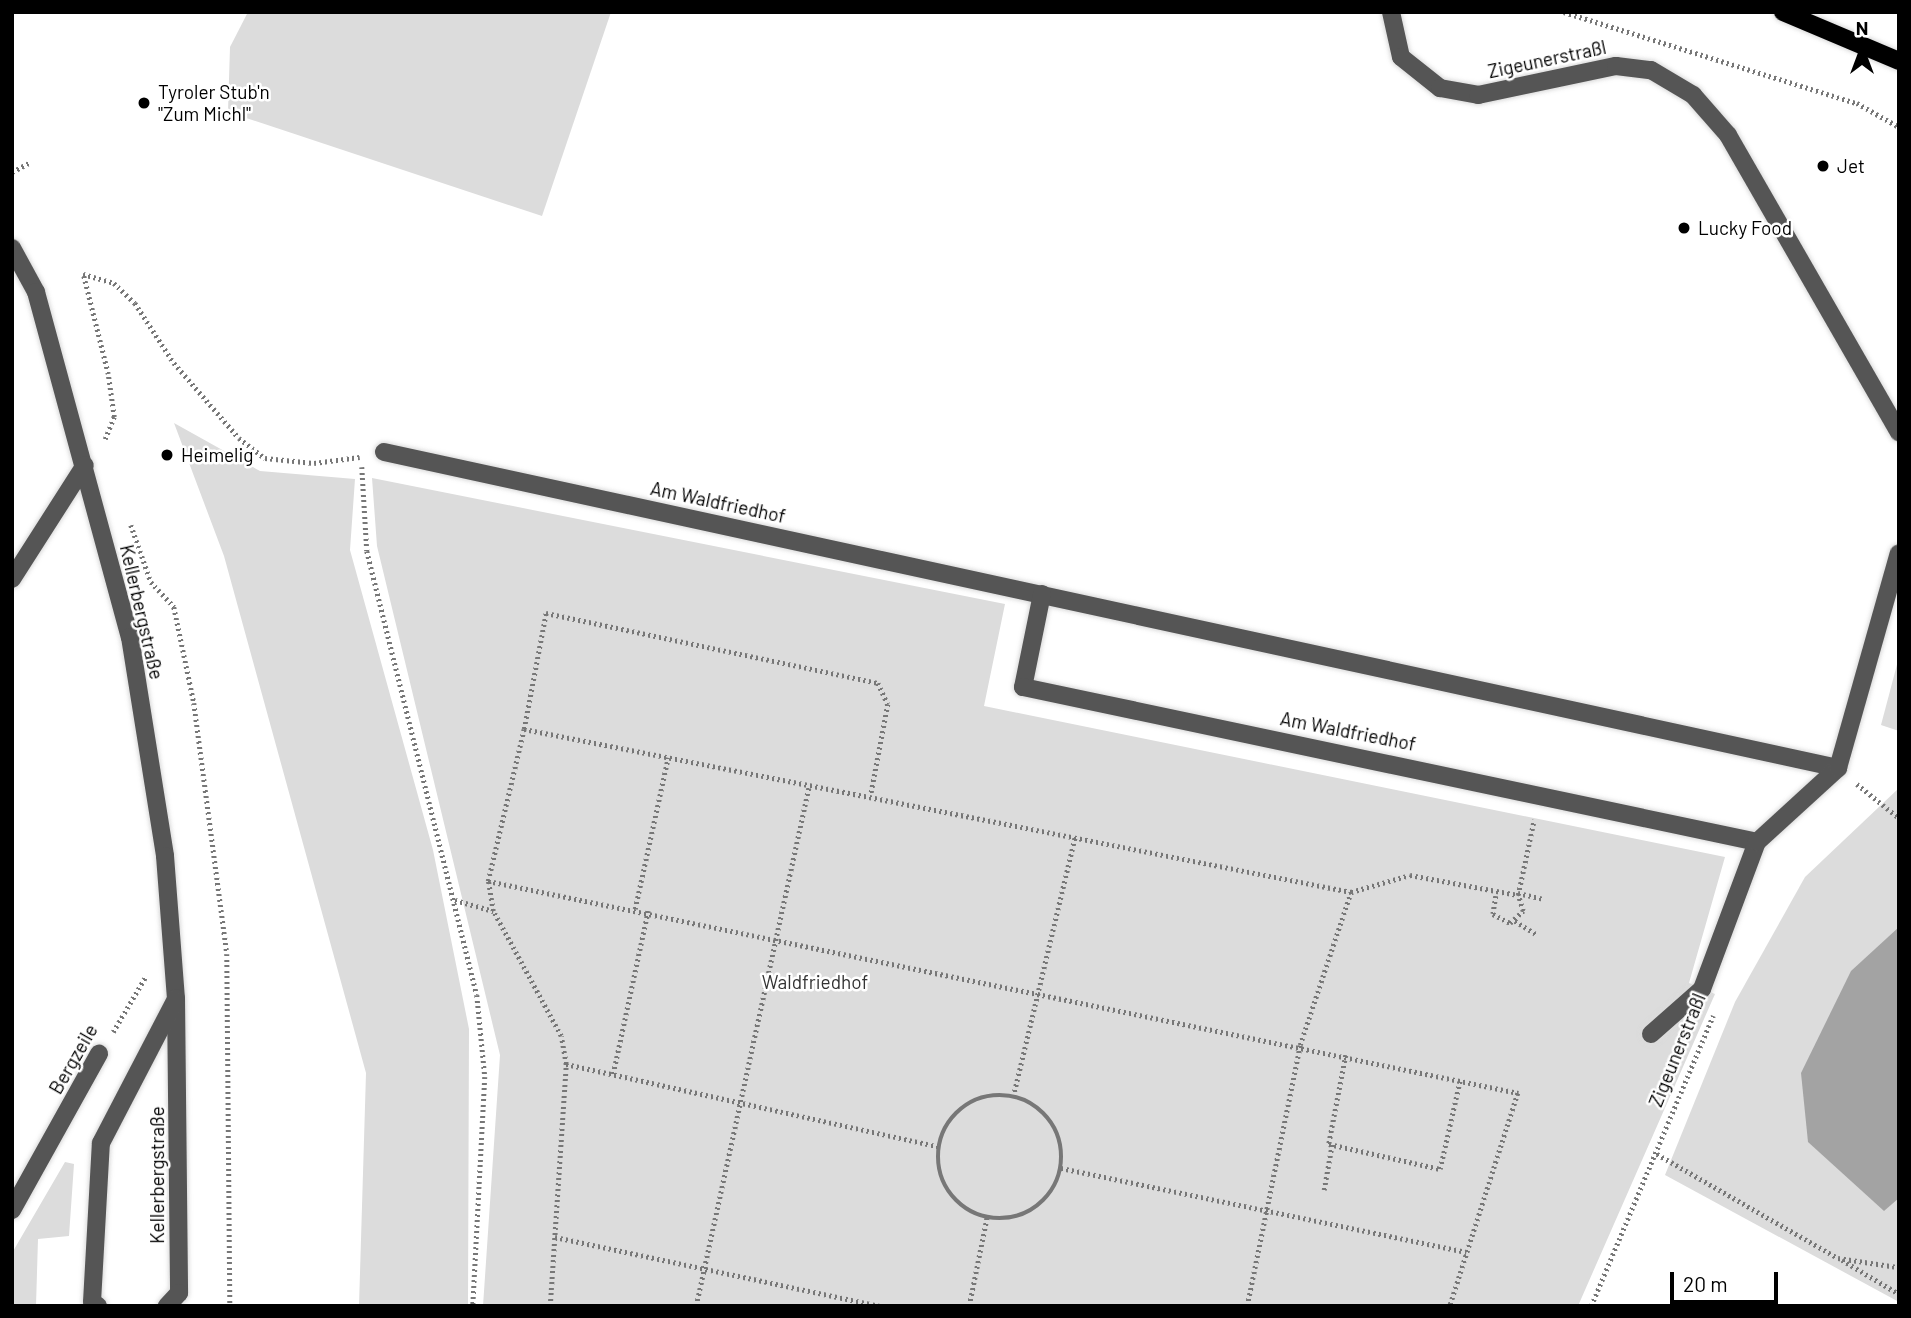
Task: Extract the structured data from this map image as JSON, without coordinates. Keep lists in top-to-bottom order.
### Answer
{
  "streets": {
    "street": [
      "Zigeunerstraßl",
      "Am Waldfriedhof",
      "Kellerbergstraße",
      "Bergzeile"
    ]
  },
  "crossings": [
    ["Kellerbergstraße", "Bergzeile"]
  ],
  "parks": ["Waldfriedhof"],
  "places": [
    "Tyroler Stub'n \"Zum Michl\"",
    "Jet",
    "Lucky Food",
    "Heimelig"
  ],
  "scale_bar": "20 m",
  "north": "top"
}
